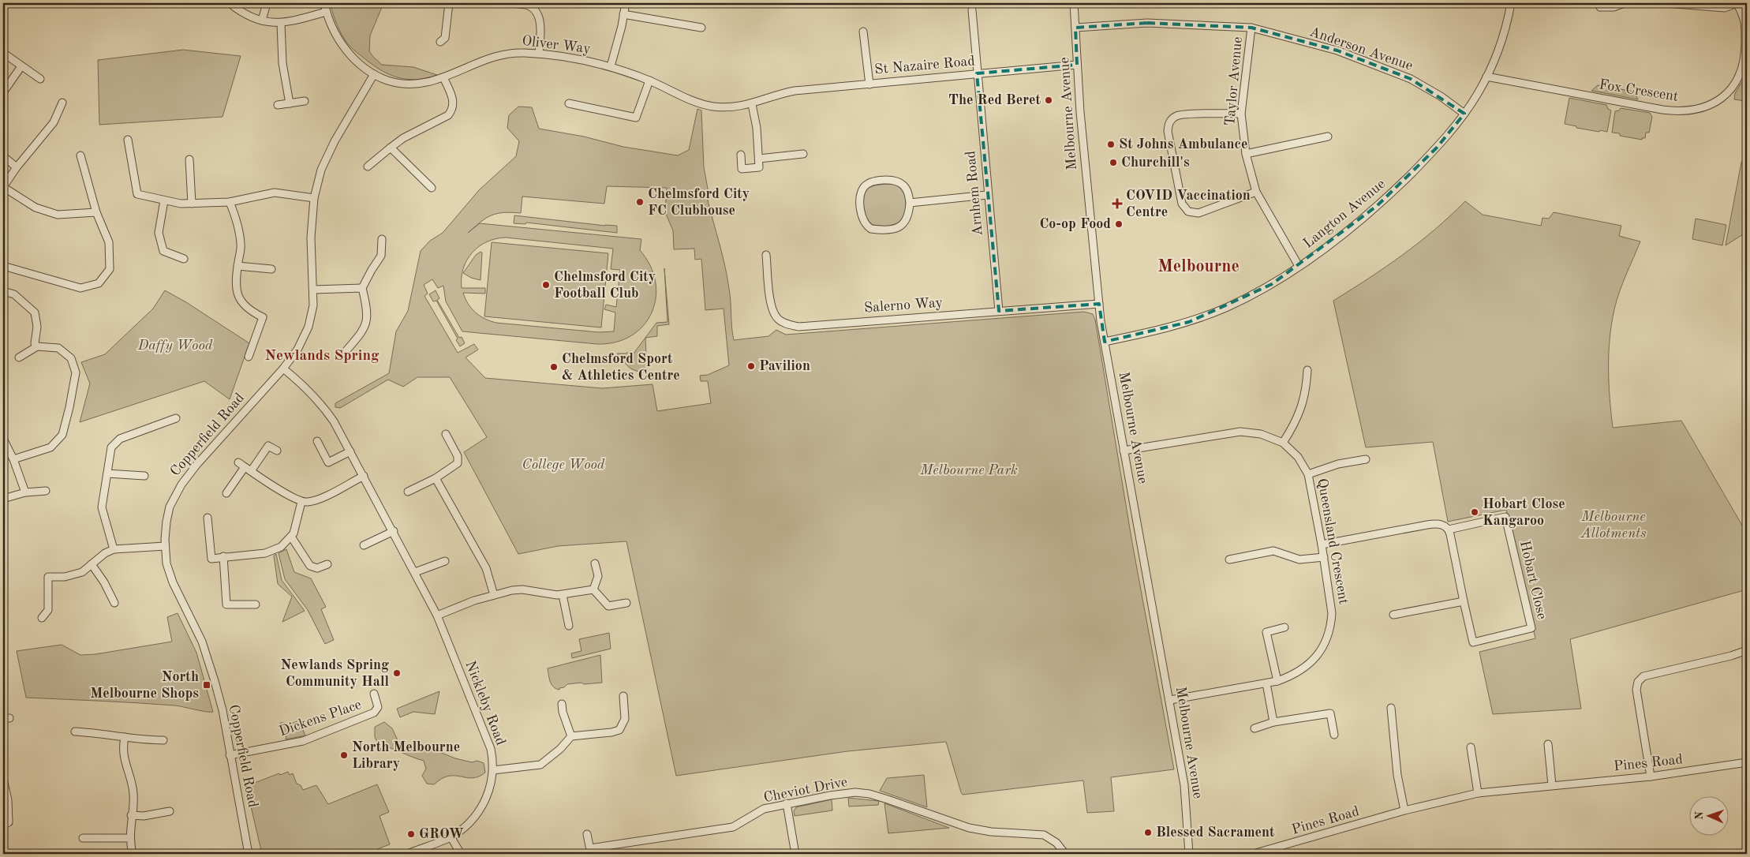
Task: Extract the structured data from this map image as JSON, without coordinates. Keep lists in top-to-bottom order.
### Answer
{
  "streets": {
    "street": [
      "Oliver Way",
      "Anderson Avenue",
      "St Nazaire Road",
      "Taylor Avenue",
      "Fox Crescent",
      "Melbourne Avenue",
      "Arnhem Road",
      "Langton Avenue",
      "Salerno Way",
      "Copperfield Road",
      "Queensland Crescent",
      "Hobart Close",
      "Nickleby Road",
      "Dickens Place",
      "Pines Road",
      "Cheviot Drive"
    ]
  },
  "crossings": [
    ["Oliver Way", "St Nazaire Road"],
    ["Oliver Way", "Copperfield Road"],
    ["Anderson Avenue", "Taylor Avenue"],
    ["Anderson Avenue", "Melbourne Avenue"],
    ["Anderson Avenue", "Langton Avenue"],
    ["St Nazaire Road", "Melbourne Avenue"],
    ["St Nazaire Road", "Arnhem Road"],
    ["Taylor Avenue", "Langton Avenue"],
    ["Fox Crescent", "Langton Avenue"],
    ["Melbourne Avenue", "Langton Avenue"],
    ["Melbourne Avenue", "Salerno Way"],
    ["Melbourne Avenue", "Queensland Crescent"],
    ["Arnhem Road", "Salerno Way"],
    ["Copperfield Road", "Nickleby Road"],
    ["Copperfield Road", "Dickens Place"],
    ["Queensland Crescent", "Hobart Close"]
  ],
  "districts": ["Melbourne", "Newlands Spring"],
  "parks": [
    "Daffy Wood",
    "College Wood",
    "Melbourne Park",
    "Melbourne Allotments"
  ],
  "places": {
    "other": [
      "The Red Beret",
      "St Johns Ambulance",
      "Churchill's",
      "Chelmsford City FC Clubhouse",
      "Co-op Food",
      "Chelmsford City Football Club",
      "Pavilion",
      "Chelmsford Sport & Athletics Centre",
      "Hobart Close Kangaroo",
      "Newlands Spring Community Hall",
      "North Melbourne Library",
      "Blessed Sacrament",
      "GROW"
    ],
    "health": ["COVID Vaccination Centre"],
    "transit": ["North Melbourne Shops"]
  },
  "north": "left"
}
